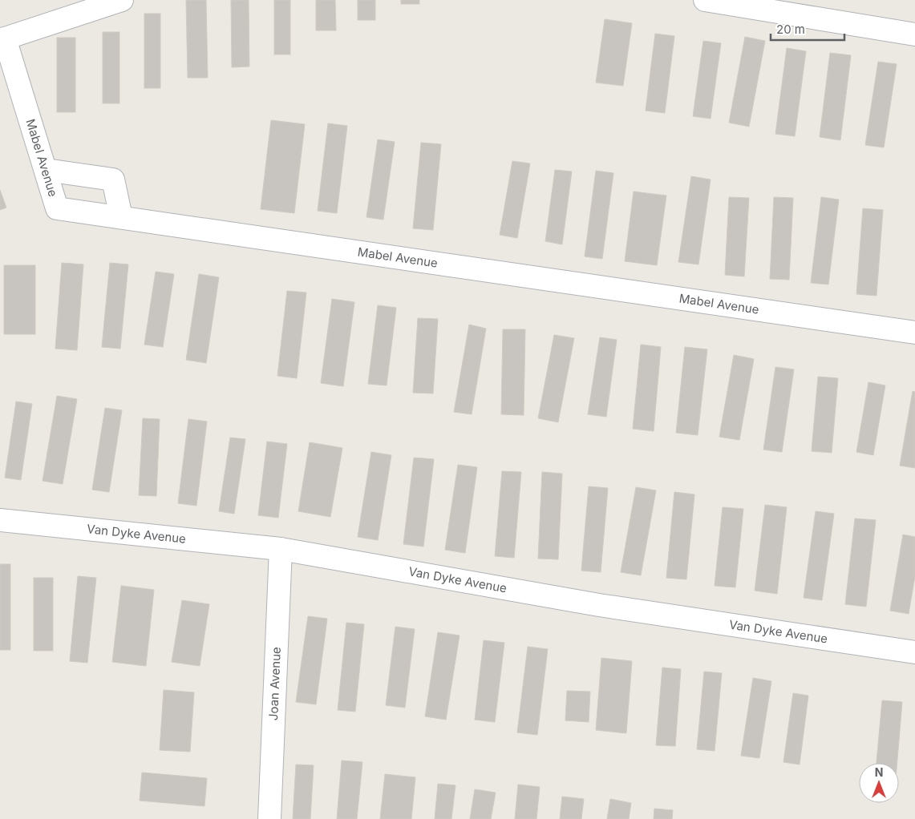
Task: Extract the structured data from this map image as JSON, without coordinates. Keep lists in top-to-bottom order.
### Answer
{
  "streets": {
    "street": ["Mabel Avenue", "Van Dyke Avenue", "Joan Avenue"]
  },
  "crossings": [
    ["Van Dyke Avenue", "Joan Avenue"]
  ],
  "scale_bar": "20 m",
  "north": "top"
}
